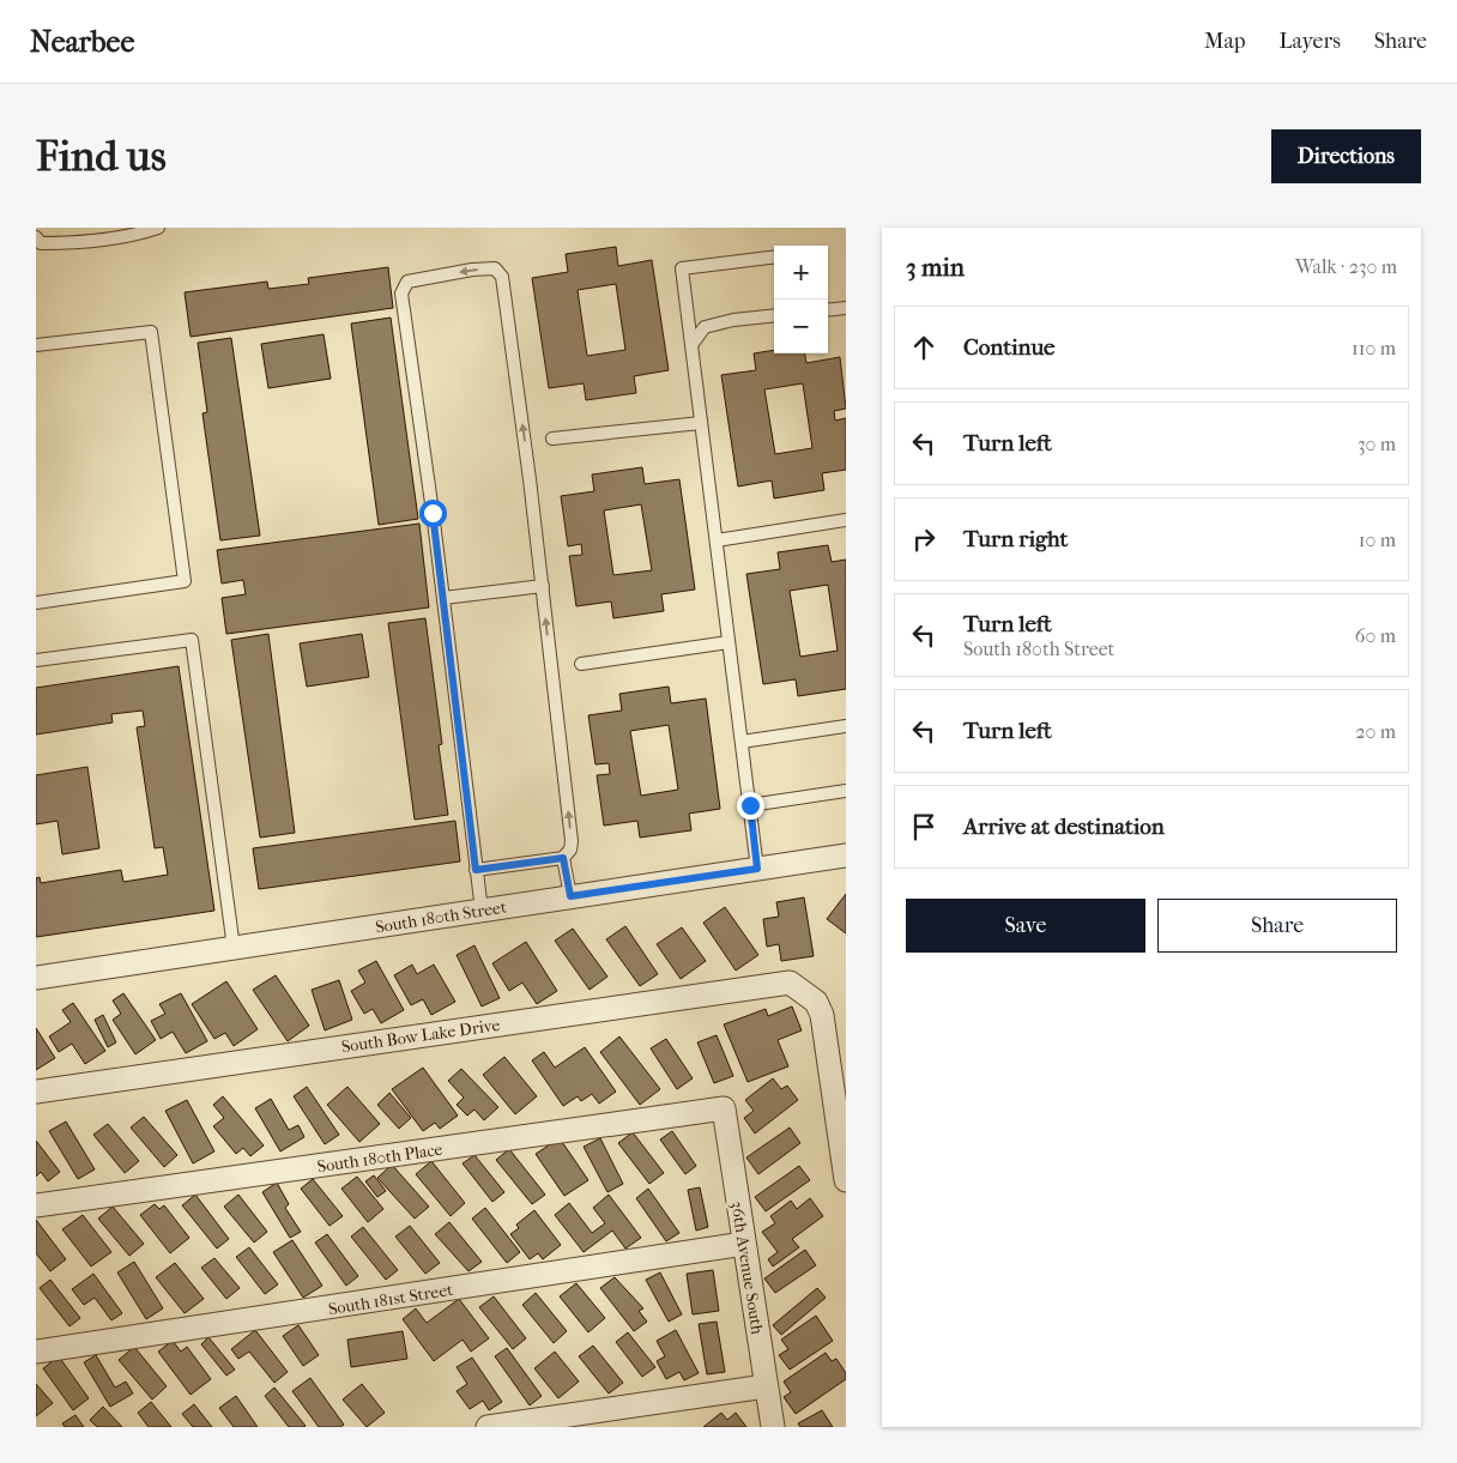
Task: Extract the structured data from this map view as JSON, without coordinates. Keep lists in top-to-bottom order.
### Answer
{
  "streets": {
    "street": [
      "South 180th Street",
      "South Bow Lake Drive",
      "South 180th Place",
      "36th Avenue South",
      "South 181st Street"
    ]
  },
  "crossings": [
    ["South 180th Place", "36th Avenue South"],
    ["36th Avenue South", "South 181st Street"]
  ],
  "page": {
    "header": "Nearbee",
    "nav": ["Map", "Layers", "Share"],
    "buttons": [
      "Directions",
      ["Save", "Share"]
    ],
    "title": "Find us",
    "heading": ["3 min", "Walk · 230 m"],
    "map_buttons": ["+", "−"],
    "list": [
      ["Continue", "110 m"],
      ["Turn left", "30 m"],
      ["Turn right", "10 m"],
      ["Turn left", "South 180th Street", "60 m"],
      ["Turn left", "20 m"],
      "Arrive at destination"
    ]
  }
}
